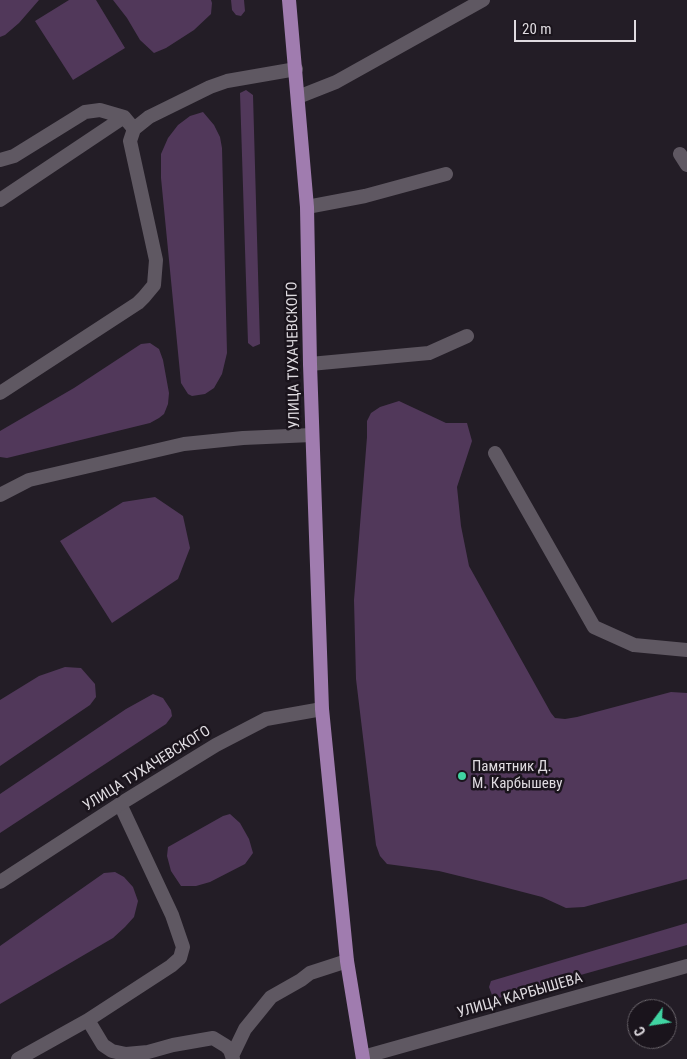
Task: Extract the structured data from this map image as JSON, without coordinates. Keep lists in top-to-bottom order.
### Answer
{
  "streets": {
    "main road": ["УЛИЦА ТУХАЧЕВСКОГО"],
    "street": ["УЛИЦА КАРБЫШЕВА"]
  },
  "crossings": [
    ["УЛИЦА ТУХАЧЕВСКОГО", "УЛИЦА КАРБЫШЕВА"]
  ],
  "places": ["Памятник Д. М. Карбышеву"],
  "scale_bar": "20 m",
  "north": "bottom left"
}
